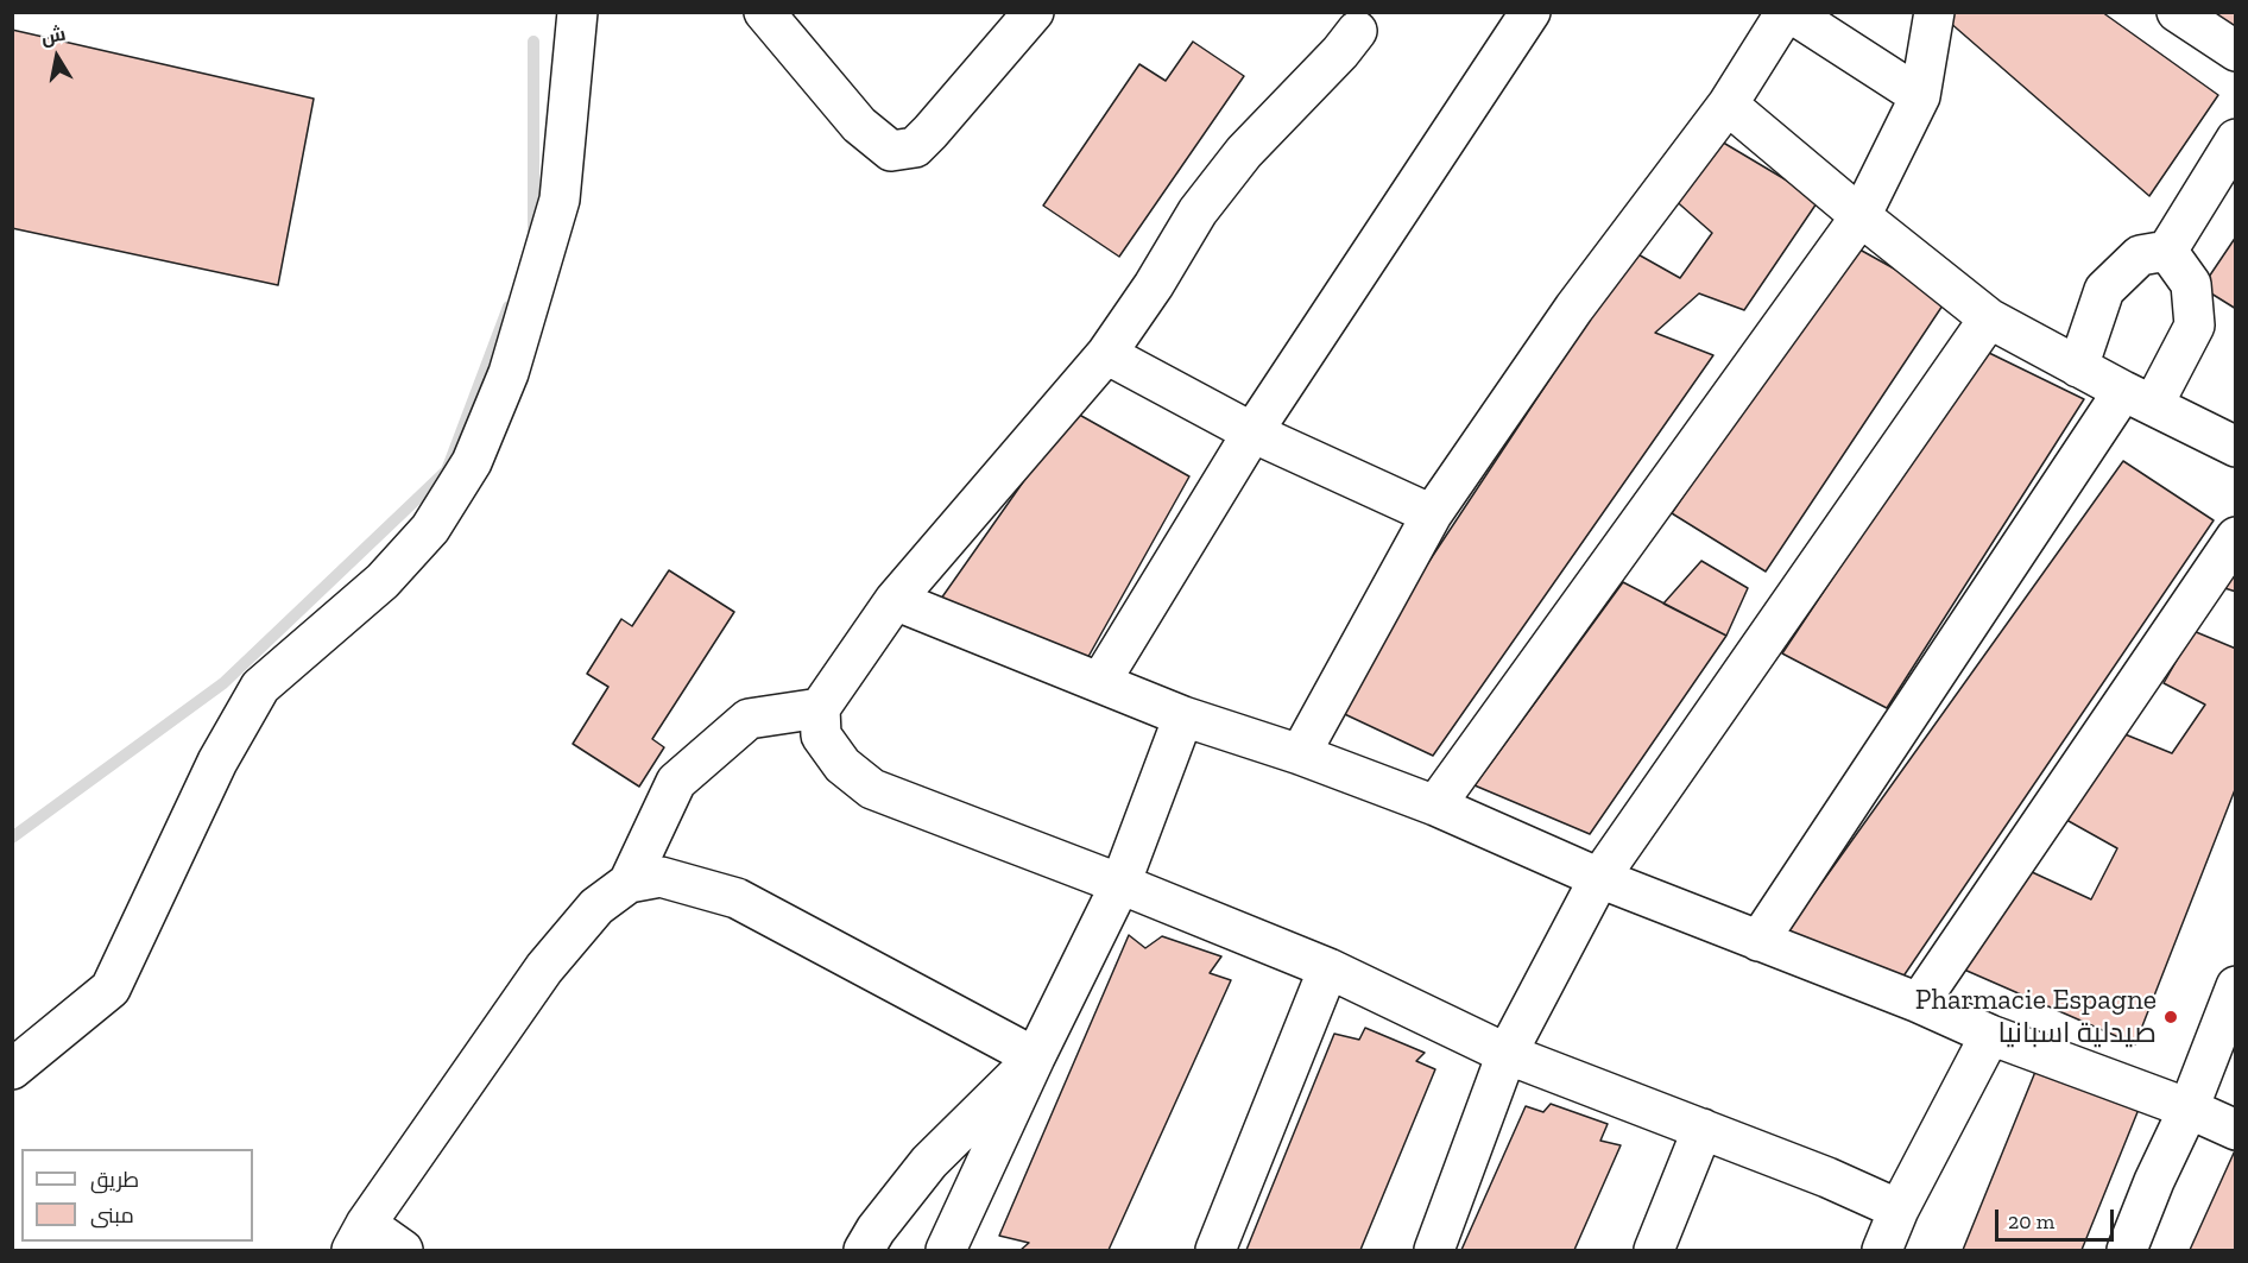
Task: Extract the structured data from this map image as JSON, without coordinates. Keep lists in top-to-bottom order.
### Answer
{
  "places": ["Pharmacie Espagne صيدلية اسبانيا"],
  "legend": ["طريق", "مبنى"],
  "scale_bar": "20 m",
  "north": "top"
}
